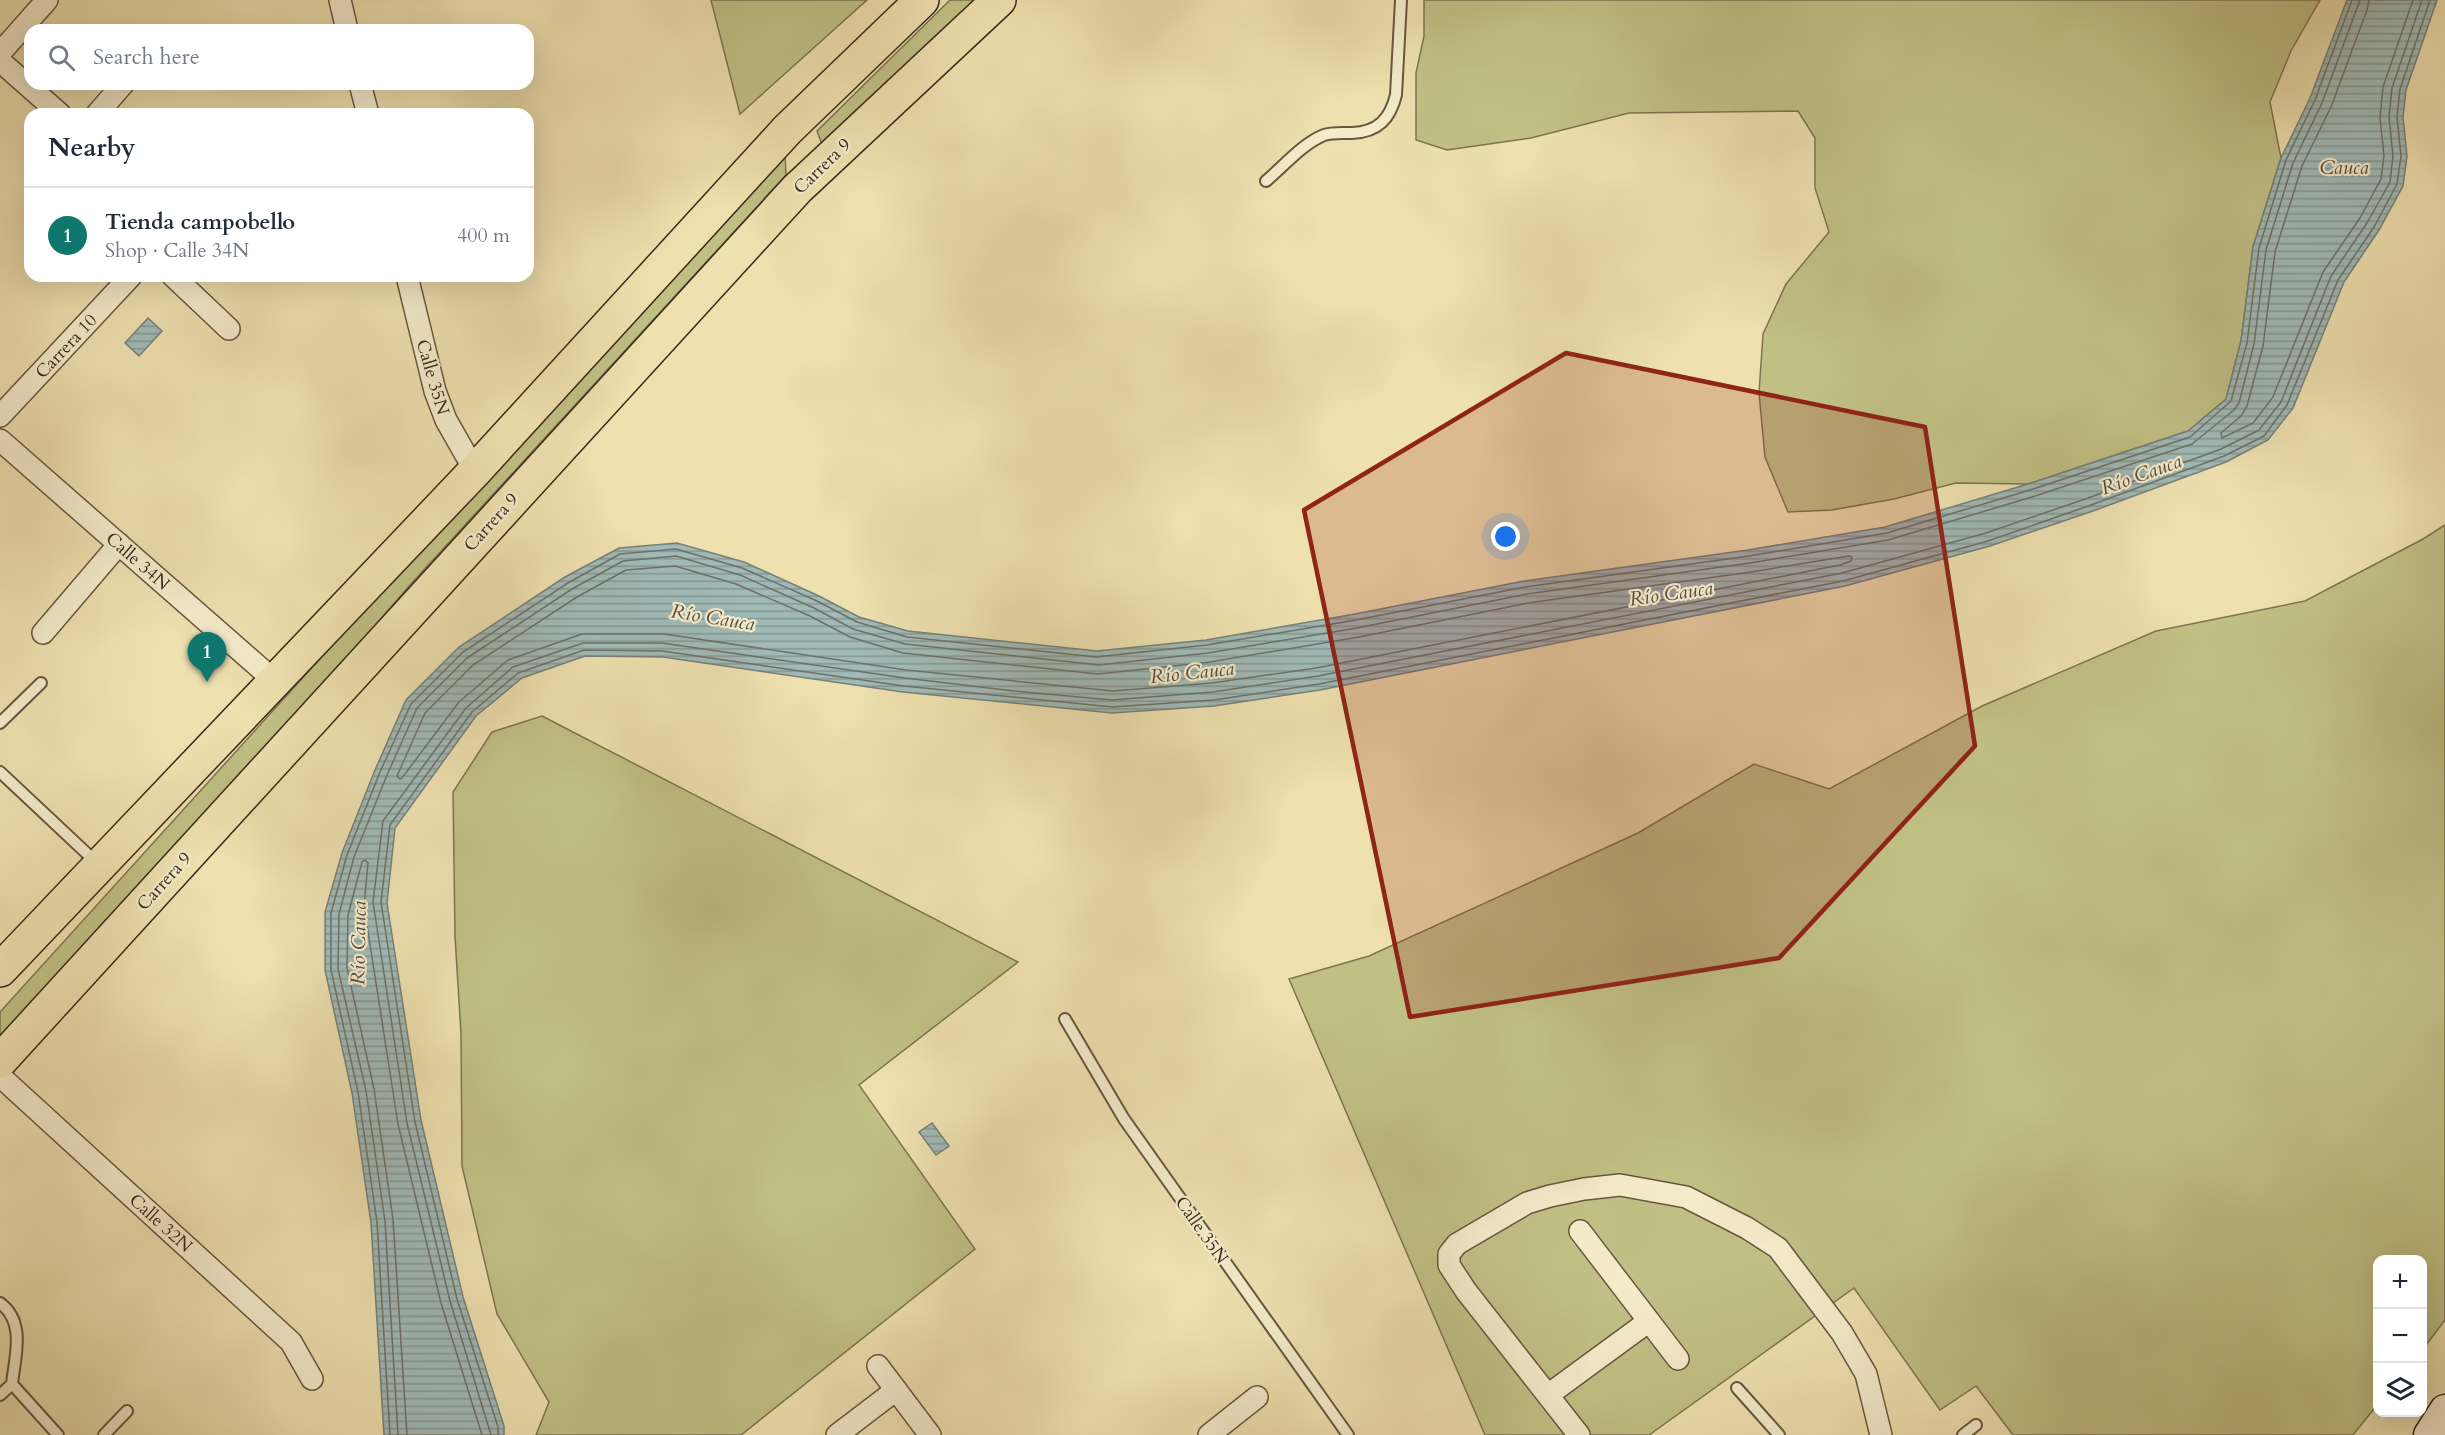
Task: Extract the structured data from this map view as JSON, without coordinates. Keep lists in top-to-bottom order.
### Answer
{
  "streets": {
    "main road": ["Carrera 9"],
    "street": [
      "Carrera 10",
      "Calle 35N",
      "Calle 34N",
      "Calle 32N"
    ]
  },
  "water": ["Cauca", "Río Cauca"],
  "page": {
    "search": "Search here",
    "heading": "Nearby",
    "list": [
      {
        "mark": "1",
        "name": "Tienda campobello",
        "note": "Shop · Calle 34N",
        "value": "400 m"
      }
    ],
    "pins": "1",
    "map_buttons": ["+", "−"]
  }
}
